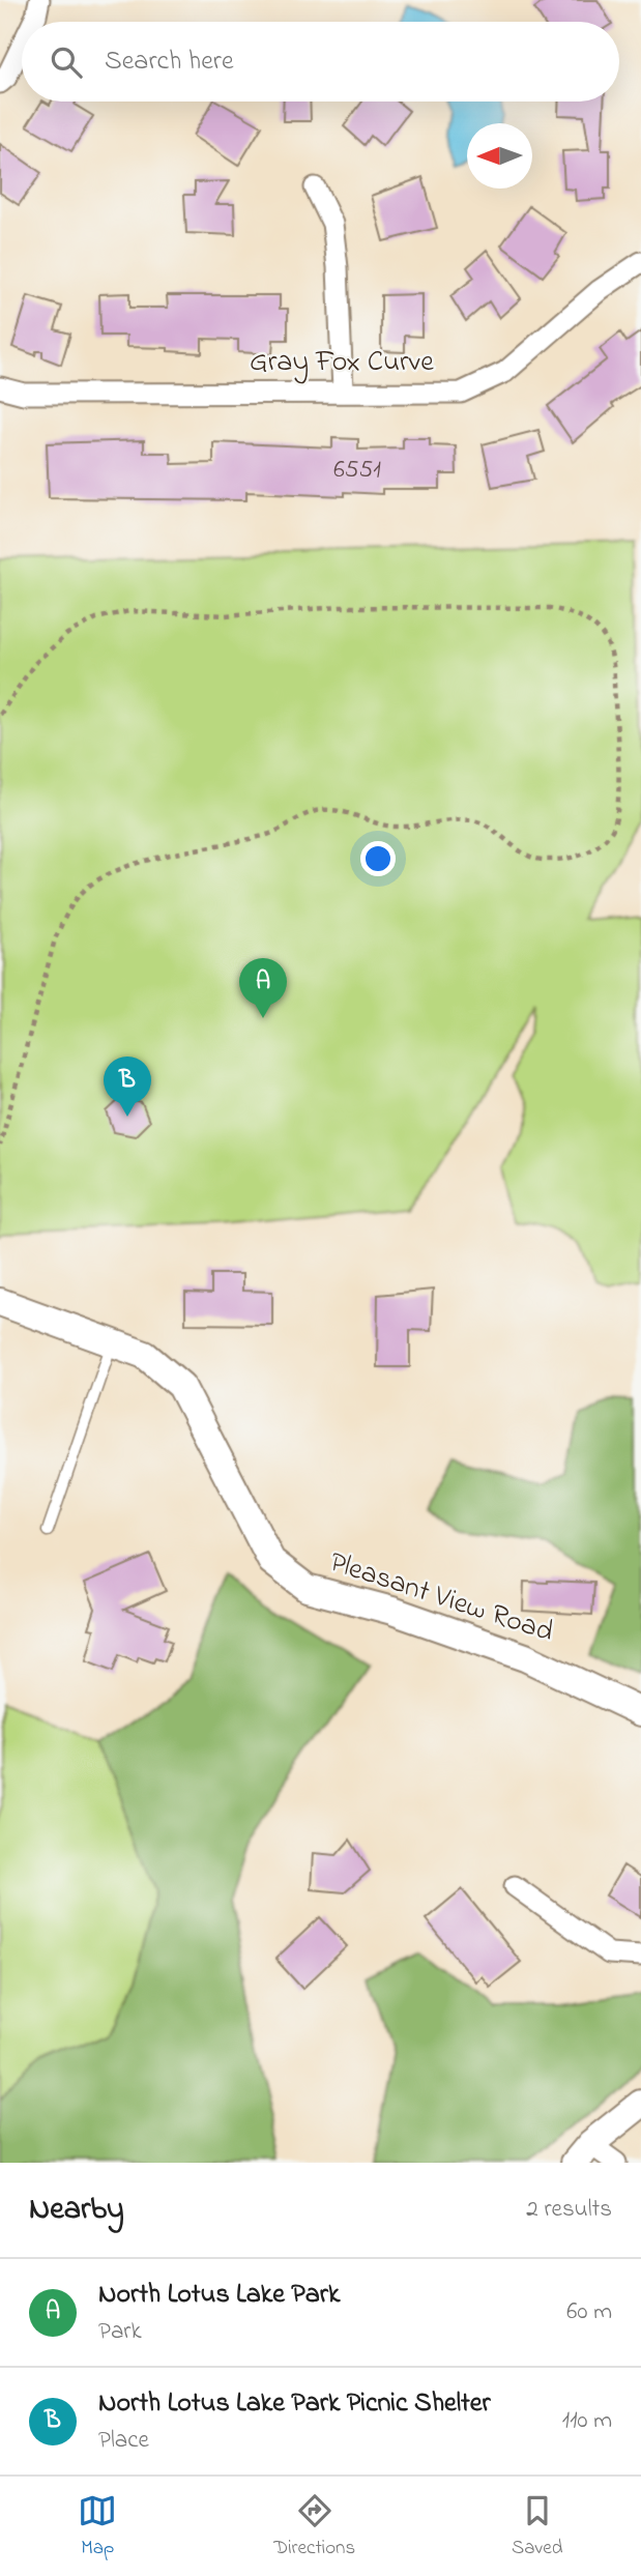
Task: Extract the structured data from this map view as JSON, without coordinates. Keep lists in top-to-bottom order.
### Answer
{
  "streets": {
    "street": ["Gray Fox Curve", "Pleasant View Road"]
  },
  "house_numbers": ["6551"],
  "north": "left",
  "page": {
    "search": "Search here",
    "pins": ["A", "B"],
    "heading": ["Nearby", "2 results"],
    "list": [
      {
        "mark": "A",
        "name": "North Lotus Lake Park",
        "note": "Park",
        "value": "60 m"
      },
      {
        "mark": "B",
        "name": "North Lotus Lake Park Picnic Shelter",
        "note": "Place",
        "value": "110 m"
      }
    ],
    "nav": ["Map", "Directions", "Saved"]
  }
}
